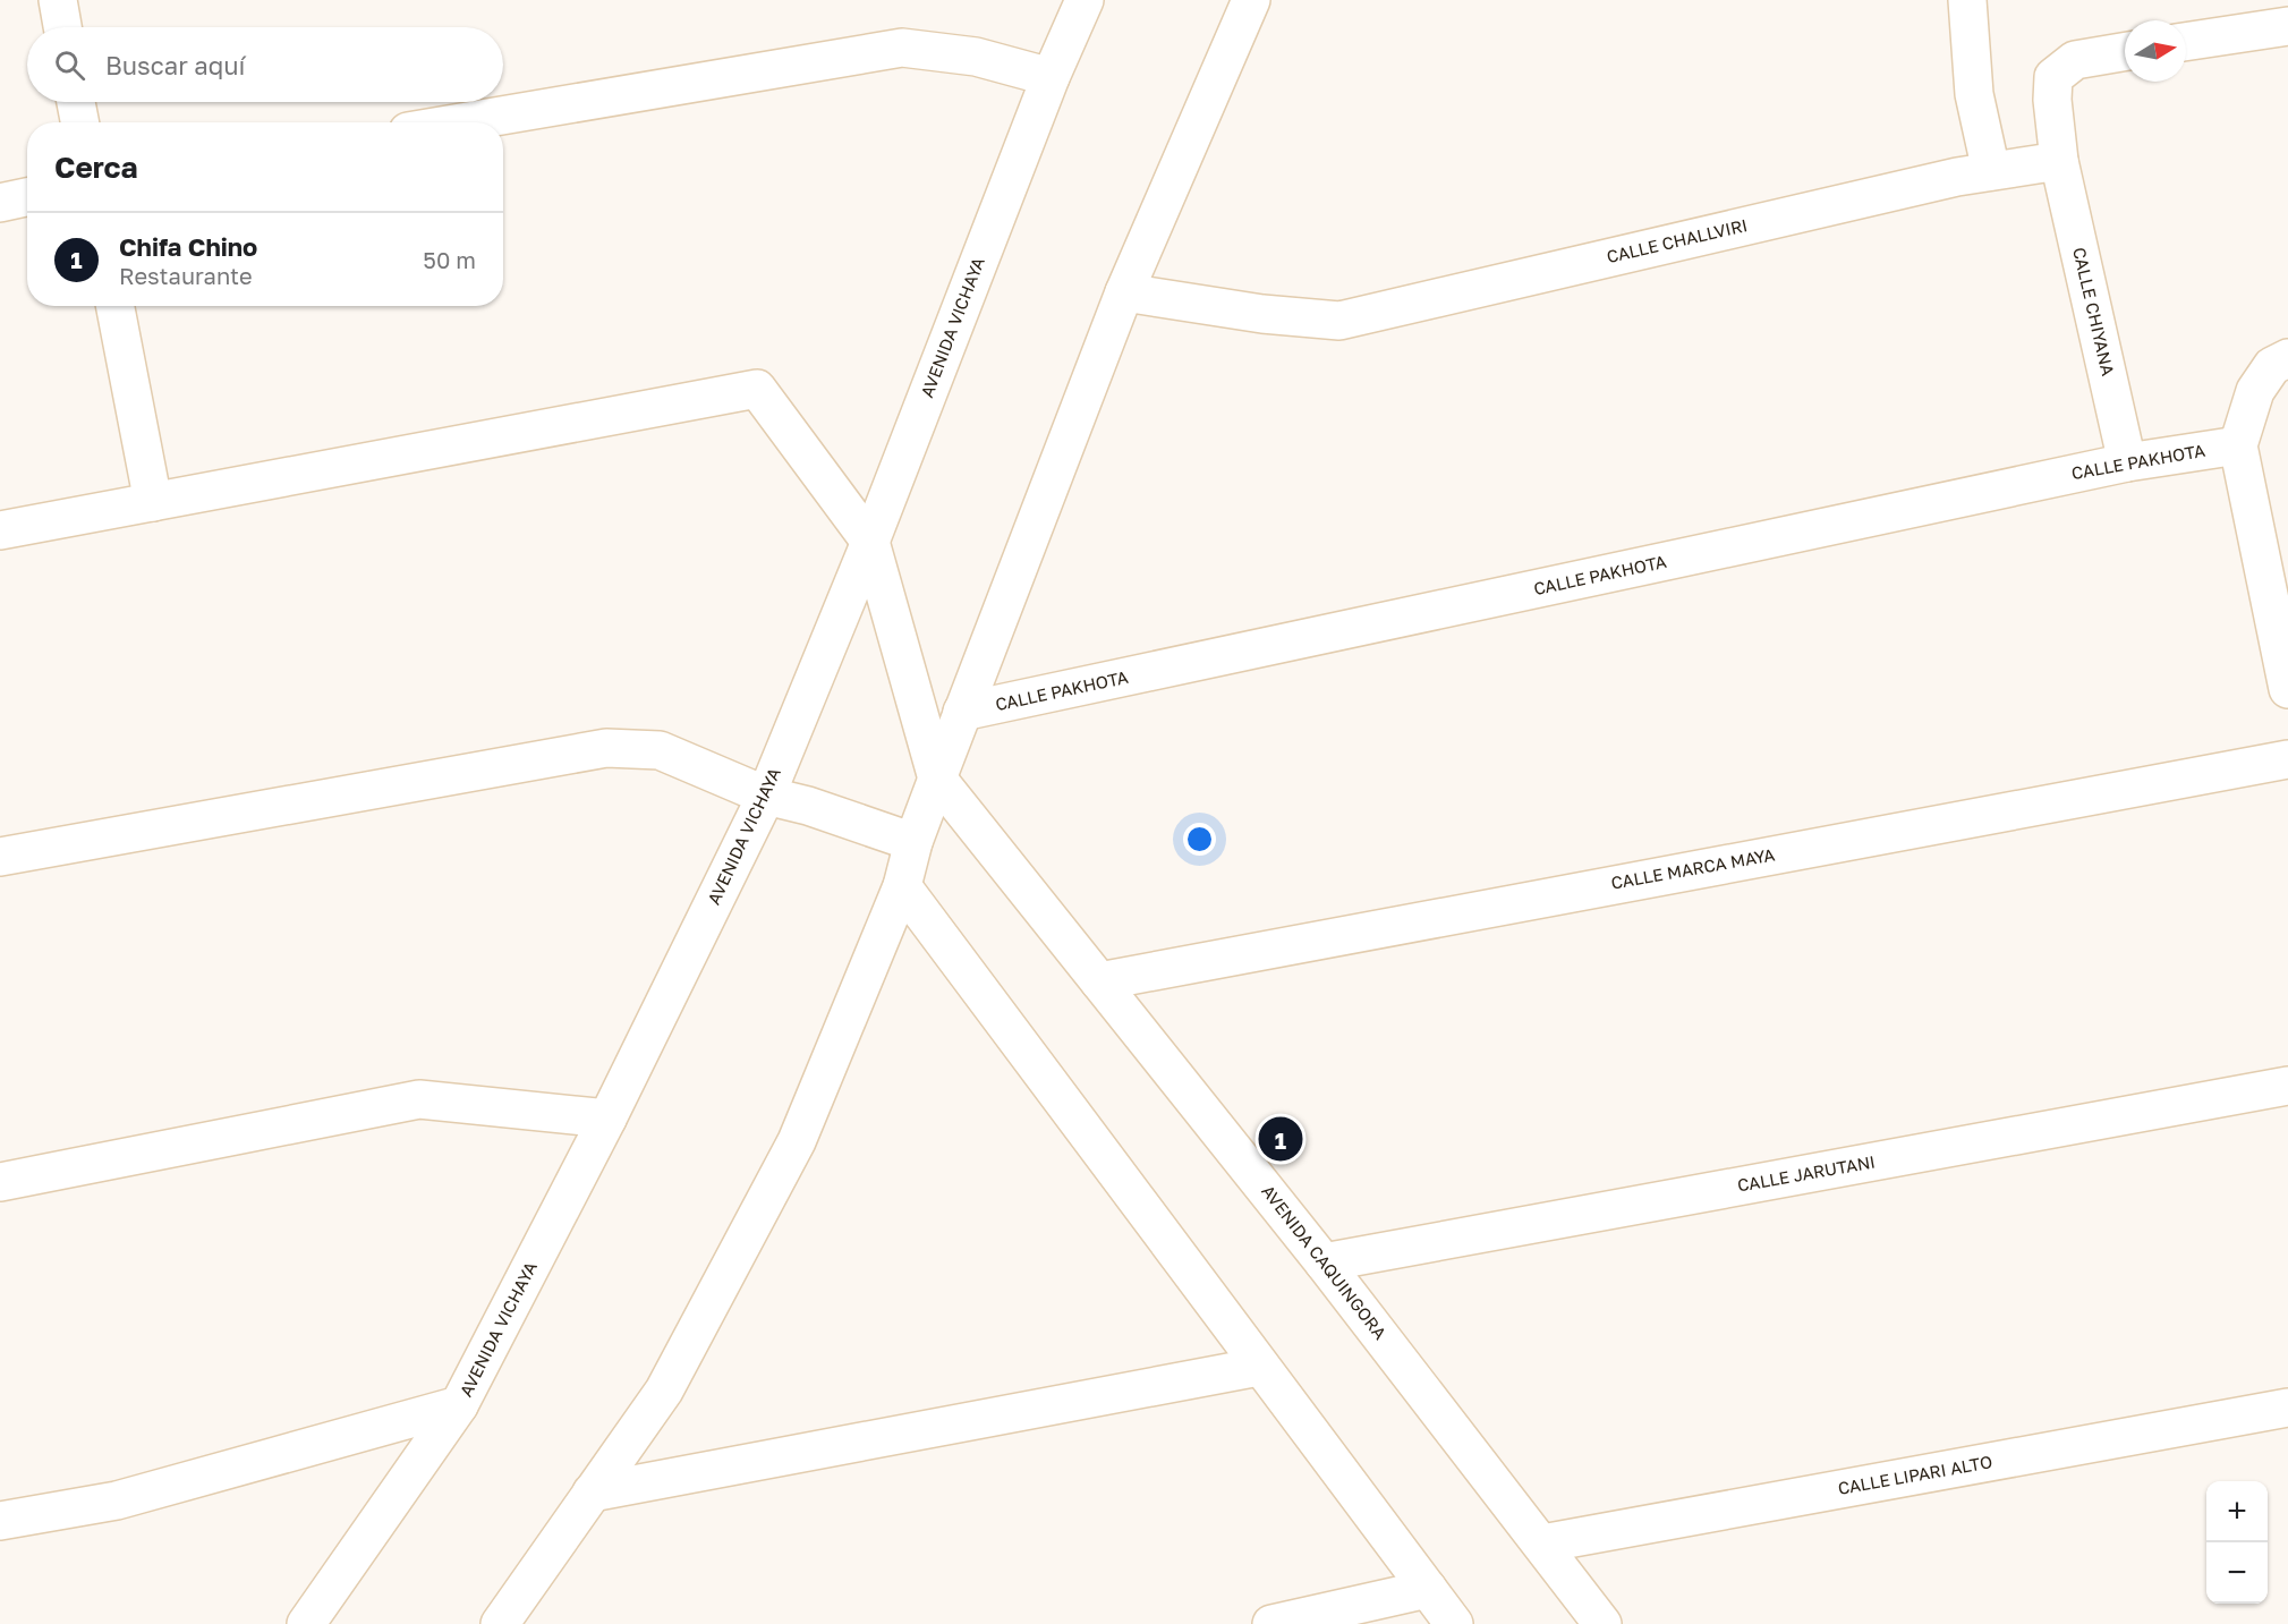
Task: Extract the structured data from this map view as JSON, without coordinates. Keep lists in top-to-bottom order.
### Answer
{
  "streets": {
    "street": [
      "CALLE CHALLVIRI",
      "CALLE CHIYANA",
      "AVENIDA VICHAYA",
      "CALLE PAKHOTA",
      "CALLE MARCA MAYA",
      "CALLE JARUTANI",
      "AVENIDA CAQUINGORA",
      "CALLE LIPARI ALTO"
    ]
  },
  "crossings": [
    ["CALLE CHALLVIRI", "CALLE CHIYANA"],
    ["CALLE CHIYANA", "CALLE PAKHOTA"],
    ["CALLE MARCA MAYA", "AVENIDA CAQUINGORA"],
    ["CALLE JARUTANI", "AVENIDA CAQUINGORA"],
    ["AVENIDA CAQUINGORA", "CALLE LIPARI ALTO"]
  ],
  "north": "right",
  "page": {
    "search": "Buscar aquí",
    "heading": "Cerca",
    "list": [
      {
        "mark": "1",
        "name": "Chifa Chino",
        "note": "Restaurante",
        "value": "50 m"
      }
    ],
    "pins": "1",
    "map_buttons": ["+", "−"]
  }
}
